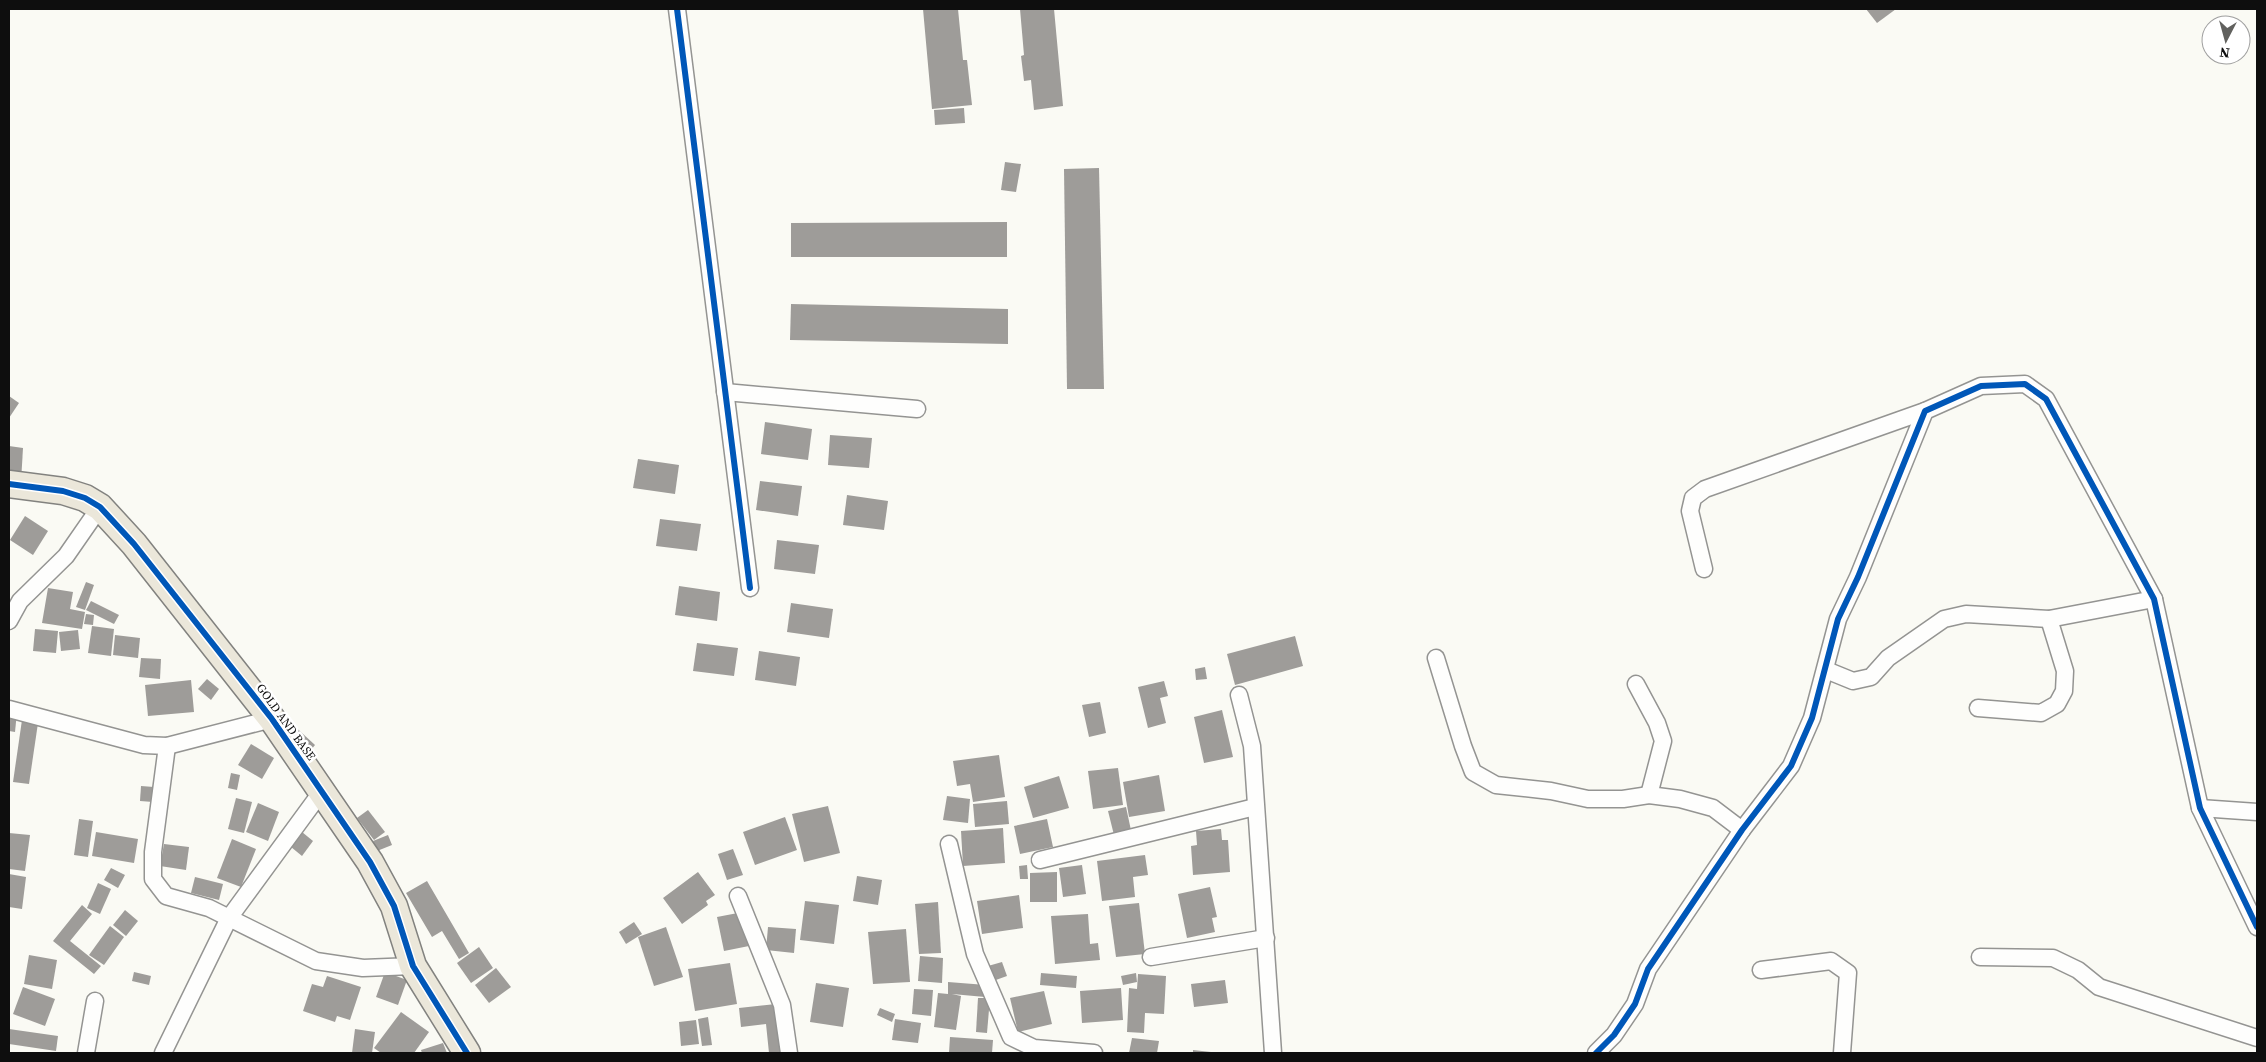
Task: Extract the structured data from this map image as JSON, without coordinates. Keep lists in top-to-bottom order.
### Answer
{
  "streets": {
    "main road": ["GOLD AND BASE"]
  },
  "north": "bottom"
}
